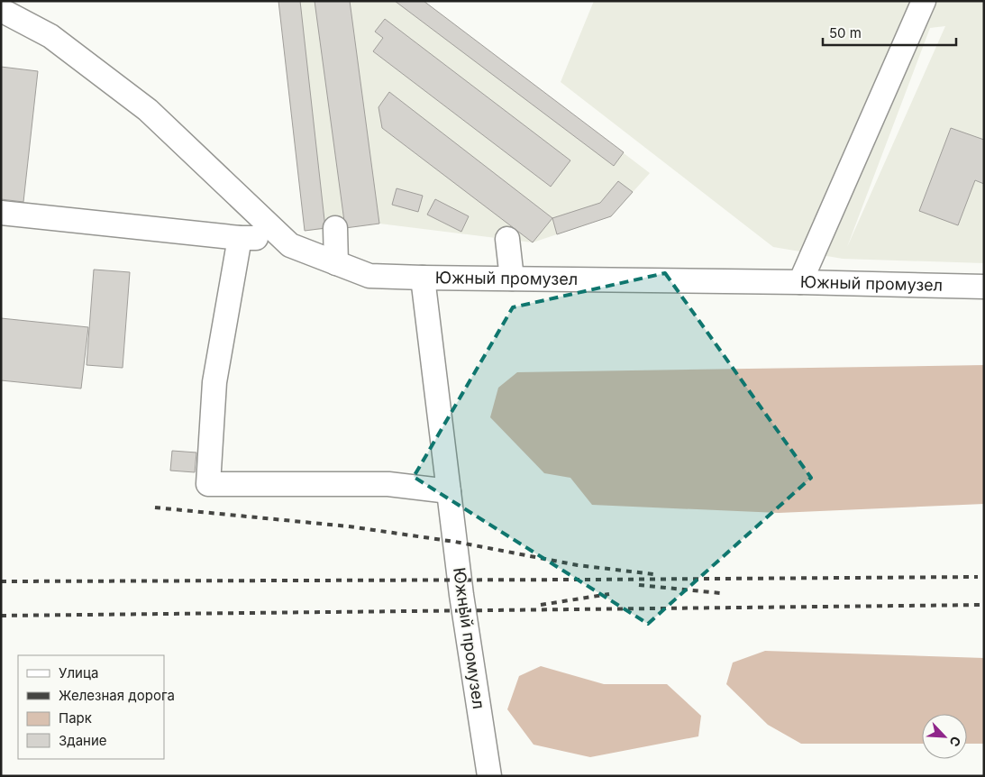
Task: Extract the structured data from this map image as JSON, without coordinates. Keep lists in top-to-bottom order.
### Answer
{
  "streets": {
    "street": ["Южный промузел"]
  },
  "legend": [
    "Улица",
    "Железная дорога",
    "Парк",
    "Здание"
  ],
  "scale_bar": "50 m",
  "north": "bottom right"
}
